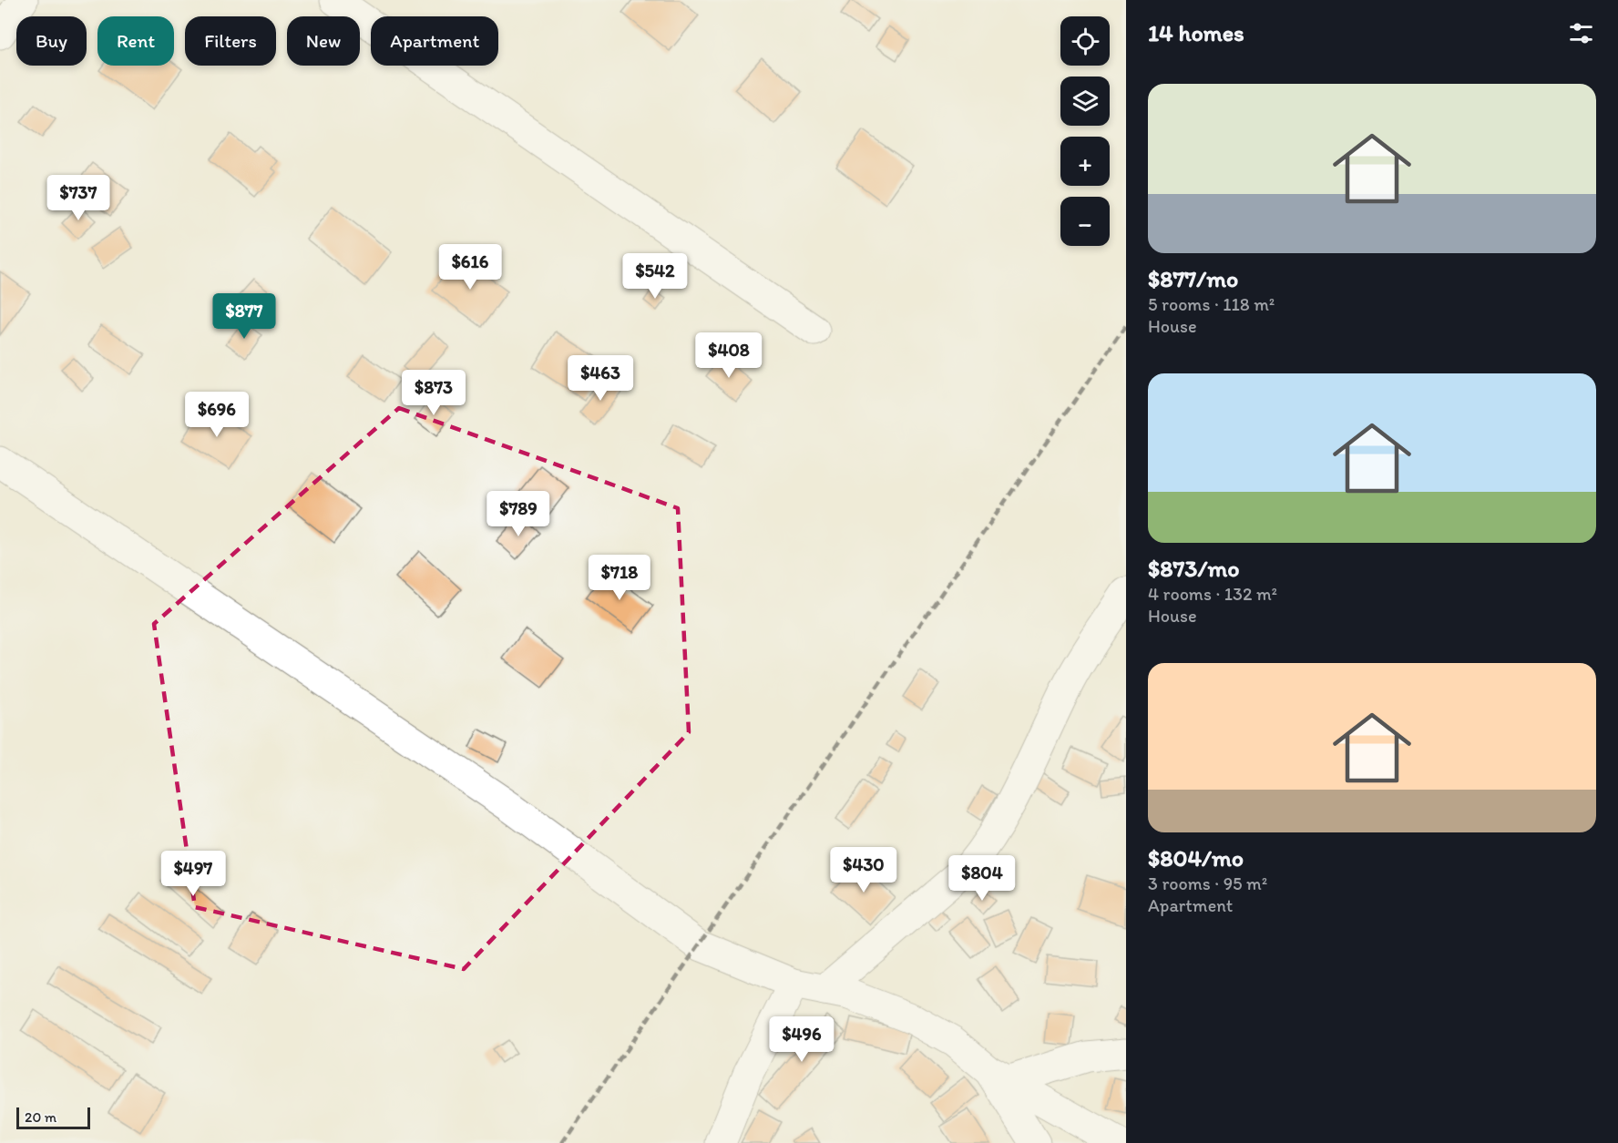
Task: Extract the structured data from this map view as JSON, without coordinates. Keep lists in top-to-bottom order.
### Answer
{
  "scale_bar": "20 m",
  "page": {
    "heading": "14 homes",
    "map_buttons": ["+", "−"],
    "chip": [
      "Buy",
      "Rent",
      "Filters",
      "New",
      "Apartment"
    ],
    "list": [
      {
        "name": "$877/mo",
        "note": "5 rooms · 118 m² · House"
      },
      {
        "name": "$873/mo",
        "note": "4 rooms · 132 m² · House"
      },
      {
        "name": "$804/mo",
        "note": "3 rooms · 95 m² · Apartment"
      }
    ],
    "price": [
      "$737",
      "$616",
      "$542",
      "$877",
      "$408",
      "$463",
      "$873",
      "$696",
      "$789",
      "$718",
      "$430",
      "$497",
      "$804",
      "$496"
    ],
    "scale": "20 m"
  }
}
